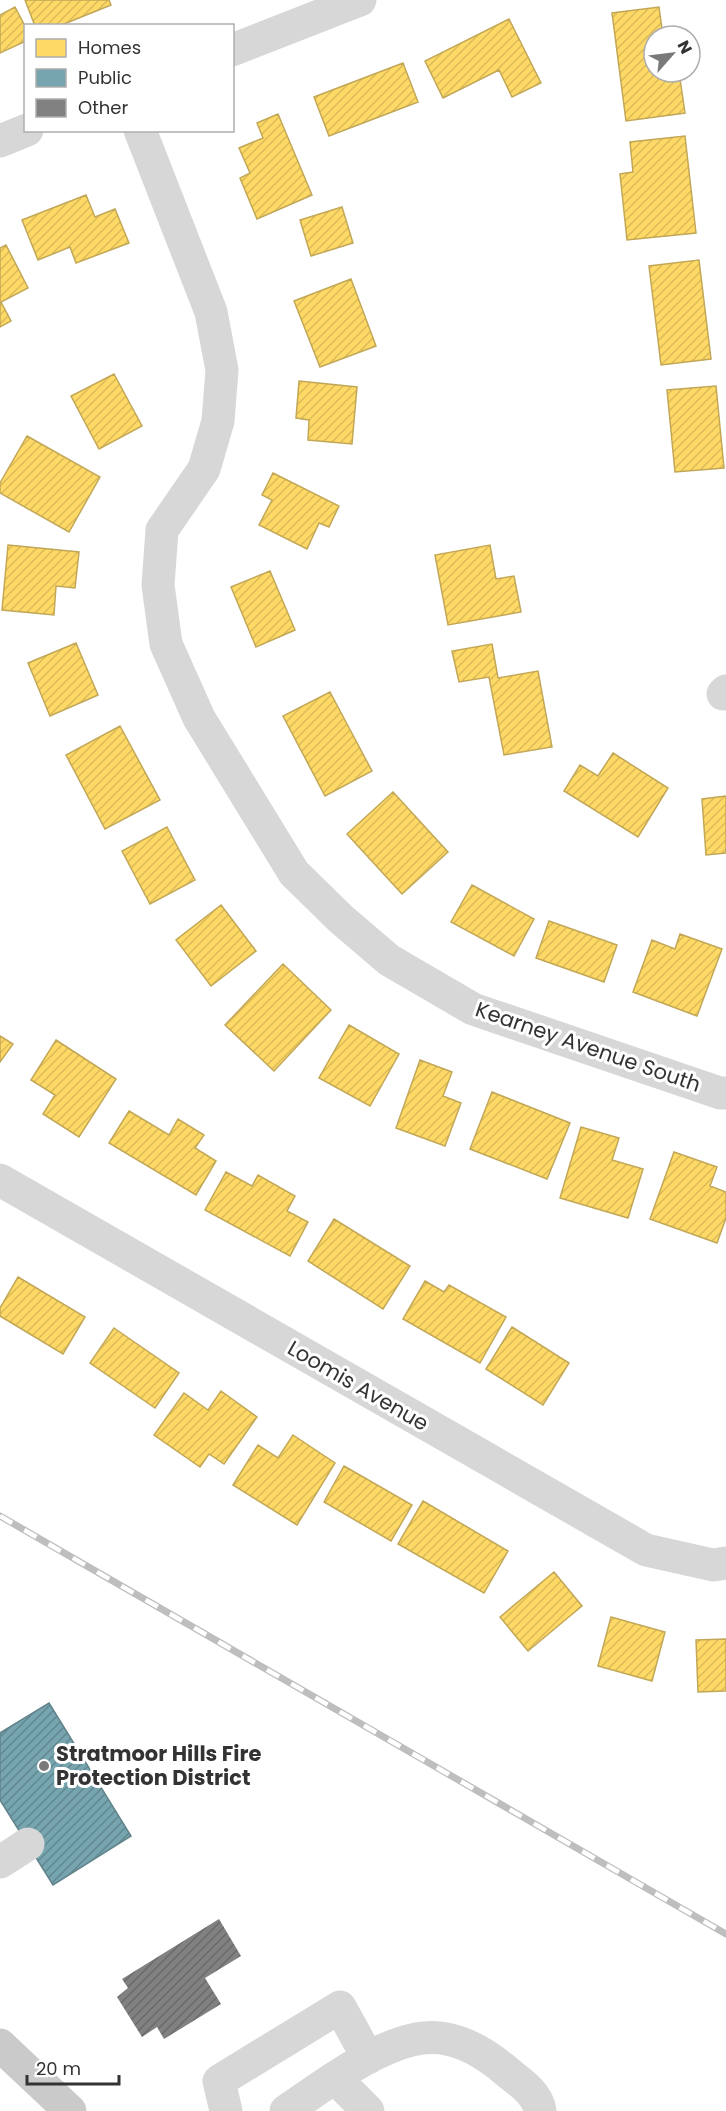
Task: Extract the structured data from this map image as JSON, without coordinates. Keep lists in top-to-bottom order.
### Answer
{
  "streets": {
    "street": ["Kearney Avenue South", "Loomis Avenue"]
  },
  "places": ["Stratmoor Hills Fire Protection District"],
  "legend": ["Homes", "Public", "Other"],
  "scale_bar": "20 m",
  "north": "top right"
}
